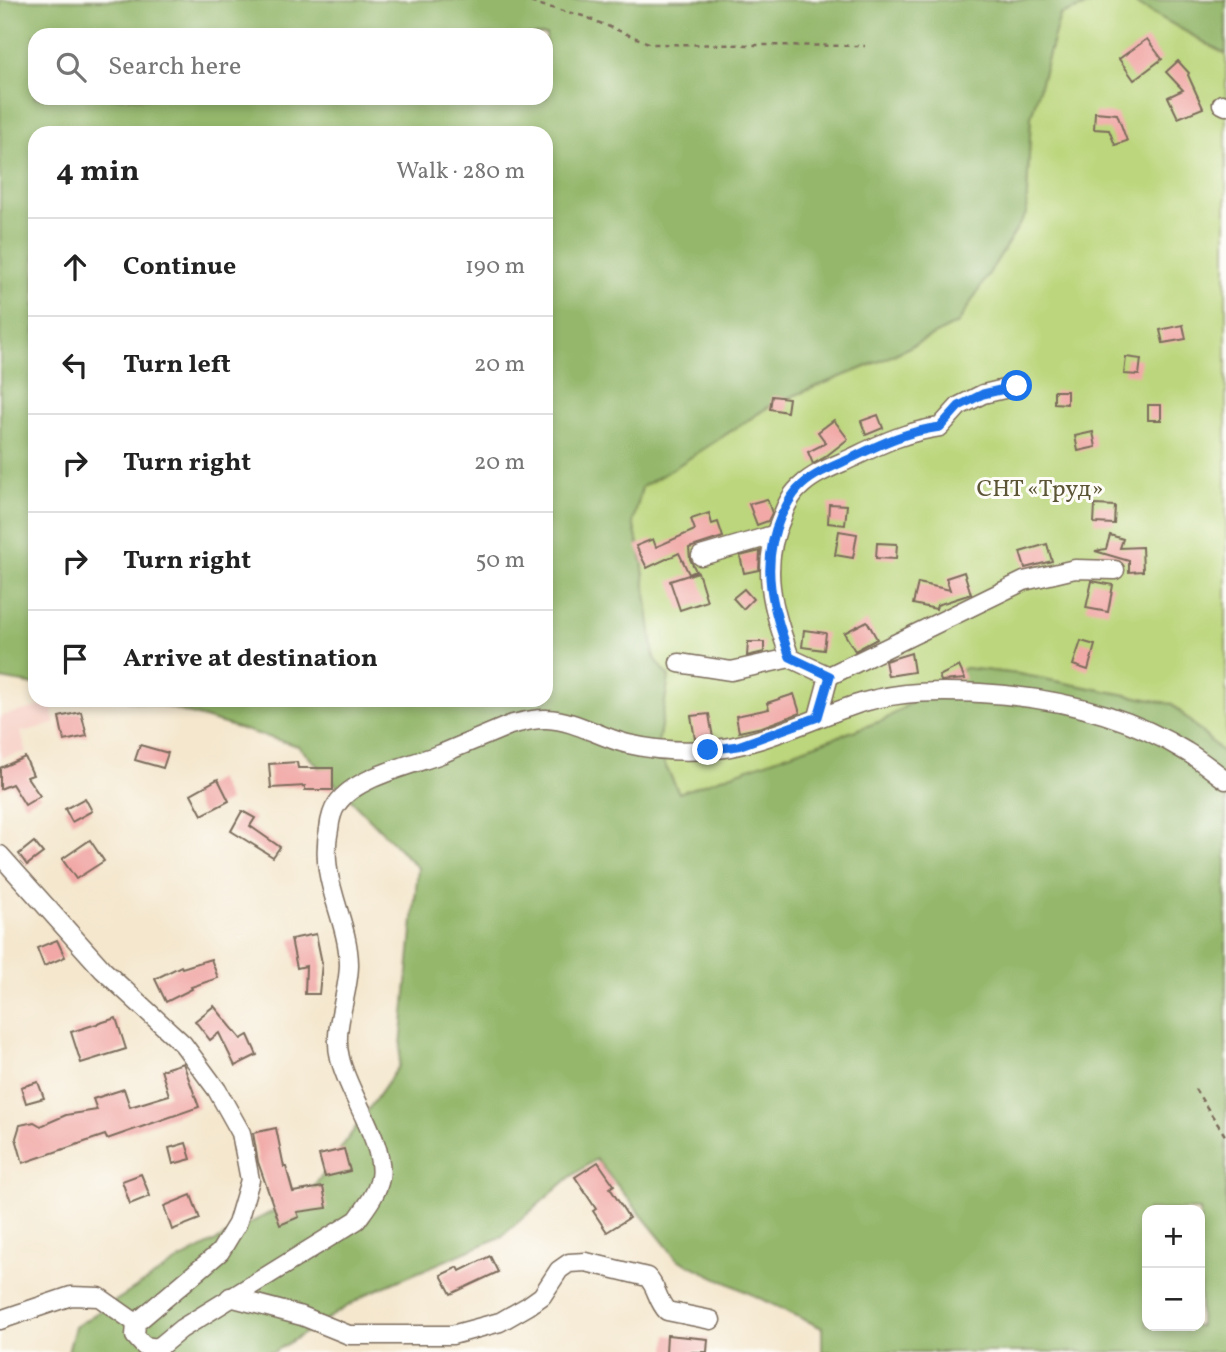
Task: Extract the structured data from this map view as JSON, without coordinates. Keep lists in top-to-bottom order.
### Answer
{
  "parks": ["СНТ «Труд»"],
  "page": {
    "search": "Search here",
    "heading": ["4 min", "Walk · 280 m"],
    "list": [
      ["Continue", "190 m"],
      ["Turn left", "20 m"],
      ["Turn right", "20 m"],
      ["Turn right", "50 m"],
      "Arrive at destination"
    ],
    "map_buttons": ["+", "−"]
  }
}
